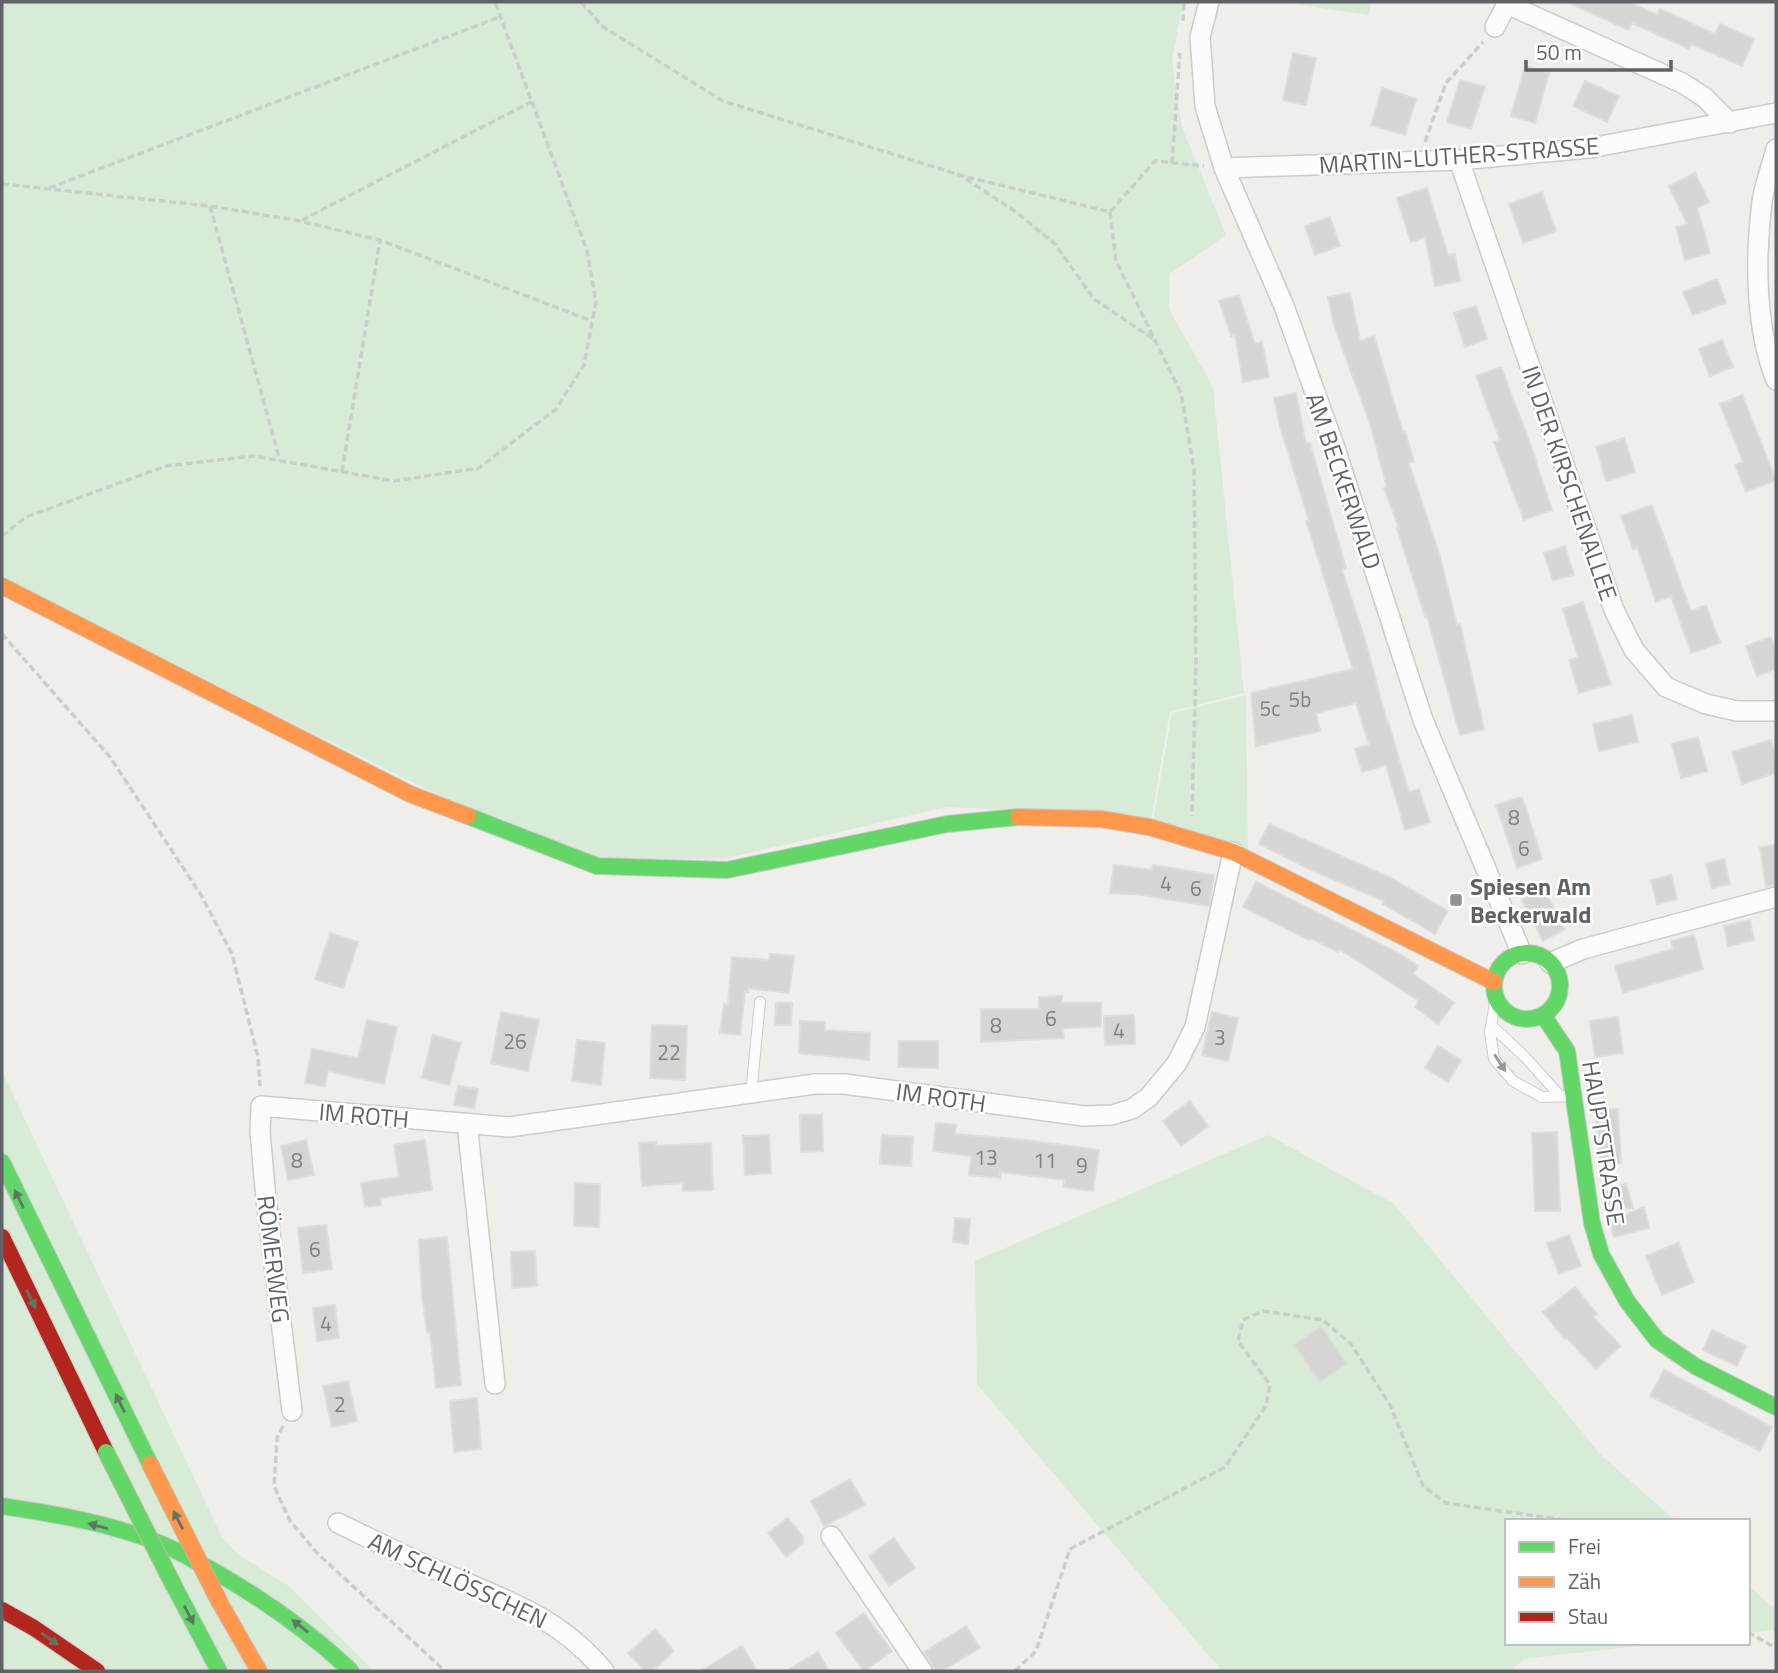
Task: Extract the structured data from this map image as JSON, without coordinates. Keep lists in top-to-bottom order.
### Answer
{
  "streets": {
    "main road": ["HAUPTSTRASSE"],
    "street": [
      "MARTIN-LUTHER-STRASSE",
      "AM BECKERWALD",
      "IN DER KIRSCHENALLEE",
      "IM ROTH",
      "RÖMERWEG",
      "AM SCHLÖSSCHEN"
    ]
  },
  "crossings": [
    ["MARTIN-LUTHER-STRASSE", "AM BECKERWALD"],
    ["MARTIN-LUTHER-STRASSE", "IN DER KIRSCHENALLEE"],
    ["AM BECKERWALD", "HAUPTSTRASSE"],
    ["IM ROTH", "RÖMERWEG"]
  ],
  "places": {
    "transit": ["Spiesen Am Beckerwald"]
  },
  "house_numbers": [
    "5b",
    "5c",
    "8",
    "6",
    "4",
    "6",
    "6",
    "8",
    "4",
    "3",
    "26",
    "22",
    "13",
    "8",
    "11",
    "9",
    "6",
    "4",
    "2"
  ],
  "legend": ["Frei", "Zäh", "Stau"],
  "scale_bar": "50 m"
}
